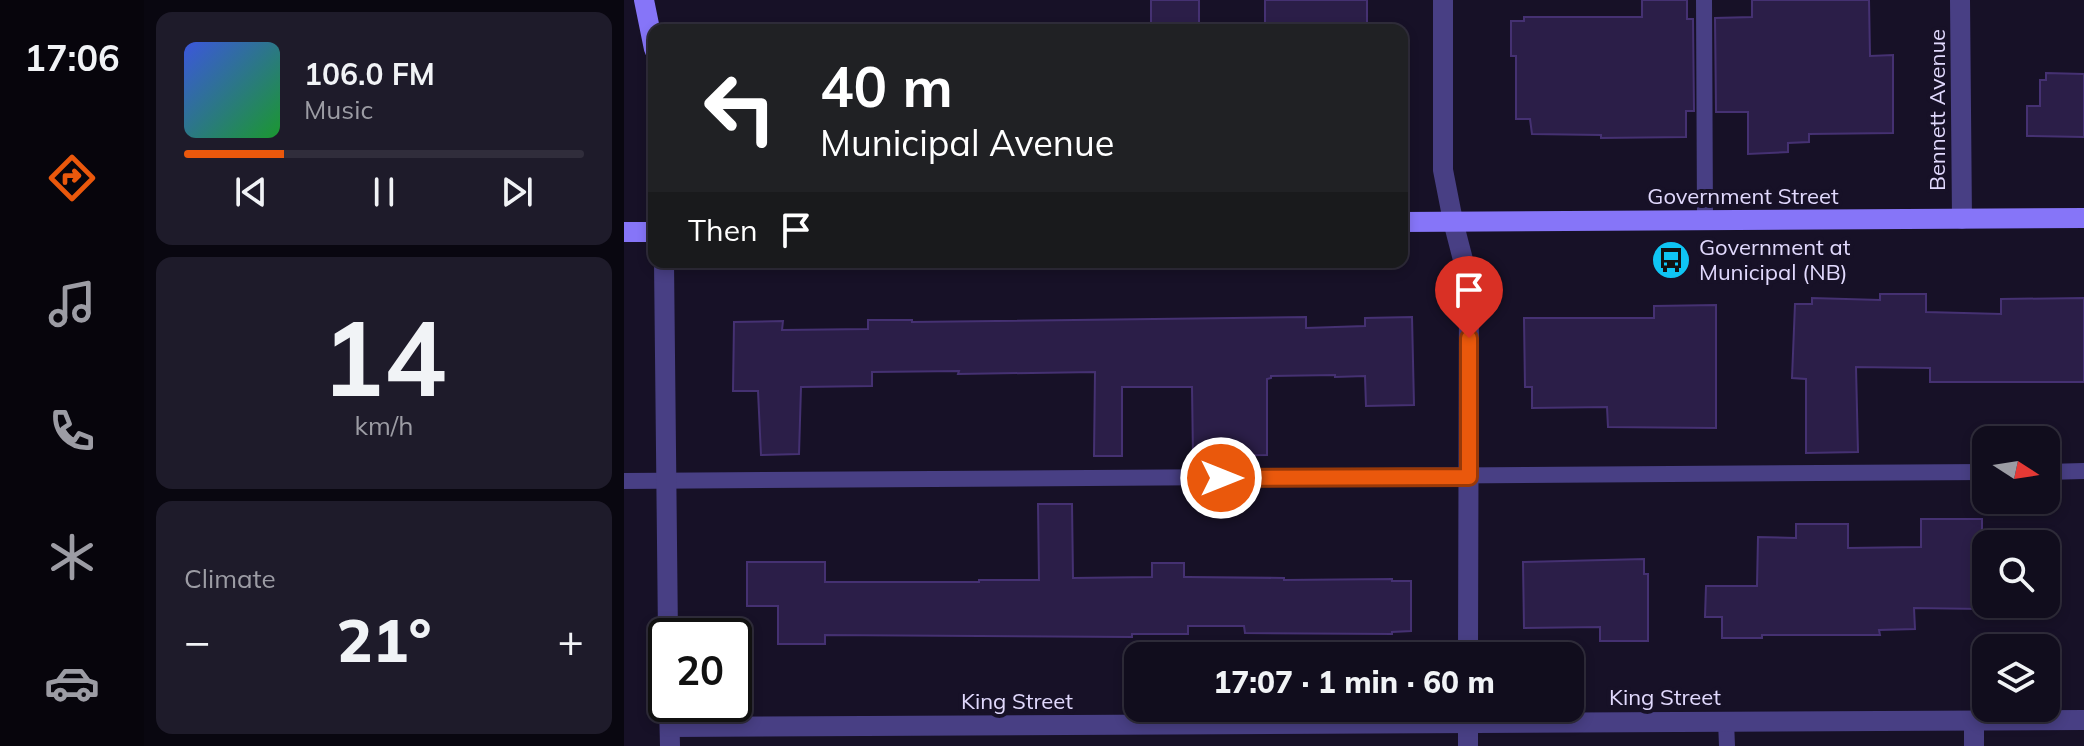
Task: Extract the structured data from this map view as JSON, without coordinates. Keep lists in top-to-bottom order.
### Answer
{
  "streets": {
    "street": ["Bennett Avenue", "Government Street", "King Street"]
  },
  "crossings": [
    ["Bennett Avenue", "Government Street"]
  ],
  "places": {
    "bus stop": ["Government at Municipal (NB)"]
  },
  "north": "right",
  "page": {
    "tabs": "17:06",
    "turn": ["40 m", "Municipal Avenue"],
    "song": ["106.0 FM", "Music"],
    "then": "Then",
    "tile": [
      ["14", "km/h"],
      "Climate"
    ],
    "heat": ["−", "21°", "+"],
    "limit": "20",
    "trip": "17:07 · 1 min · 60 m"
  }
}
